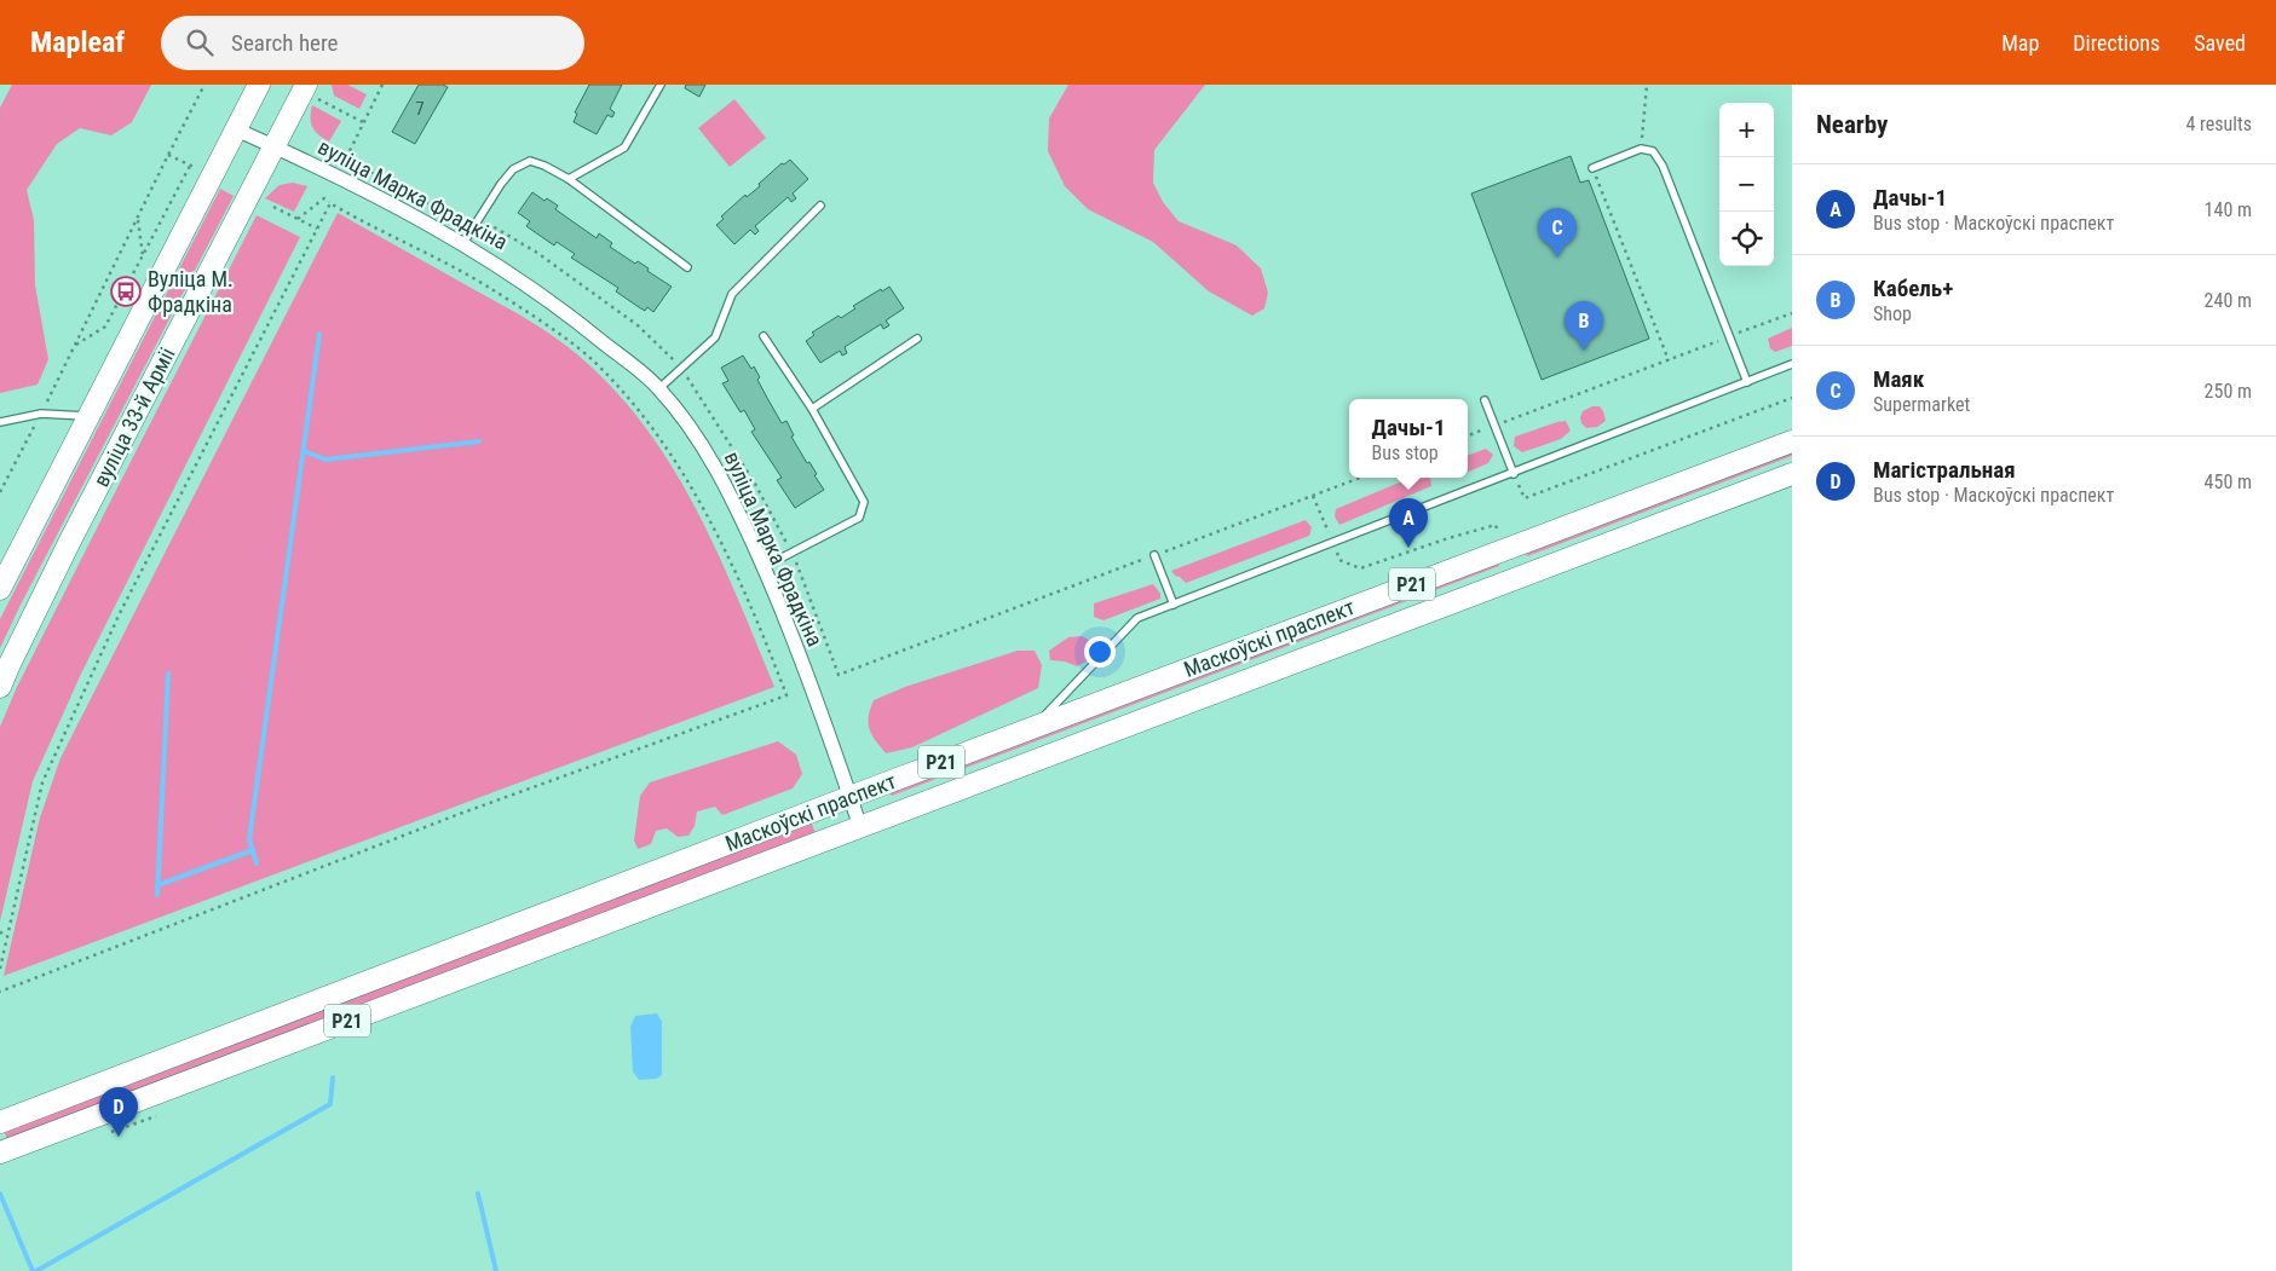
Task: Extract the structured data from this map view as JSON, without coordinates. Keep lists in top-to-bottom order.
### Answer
{
  "streets": {
    "main road": ["вуліца 33-й Арміі", "Р21", "Маскоўскі праспект"],
    "street": ["вуліца Марка Фрадкіна"]
  },
  "crossings": [
    ["вуліца Марка Фрадкіна", "вуліца 33-й Арміі"],
    ["вуліца Марка Фрадкіна", "Маскоўскі праспект"]
  ],
  "places": {
    "bus stop": ["Вуліца М. Фрадкіна"]
  },
  "house_numbers": ["7"],
  "page": {
    "header": "Mapleaf",
    "search": "Search here",
    "nav": ["Map", "Directions", "Saved"],
    "heading": ["Nearby", "4 results"],
    "map_buttons": ["+", "−"],
    "list": [
      {
        "mark": "A",
        "name": "Дачы-1",
        "note": "Bus stop · Маскоўскі праспект",
        "value": "140 m"
      },
      {
        "mark": "B",
        "name": "Кабель+",
        "note": "Shop",
        "value": "240 m"
      },
      {
        "mark": "C",
        "name": "Маяк",
        "note": "Supermarket",
        "value": "250 m"
      },
      {
        "mark": "D",
        "name": "Магістральная",
        "note": "Bus stop · Маскоўскі праспект",
        "value": "450 m"
      }
    ],
    "pins": [
      "C",
      "B",
      "A",
      "D"
    ],
    "popup": ["Дачы-1", "Bus stop"]
  }
}
